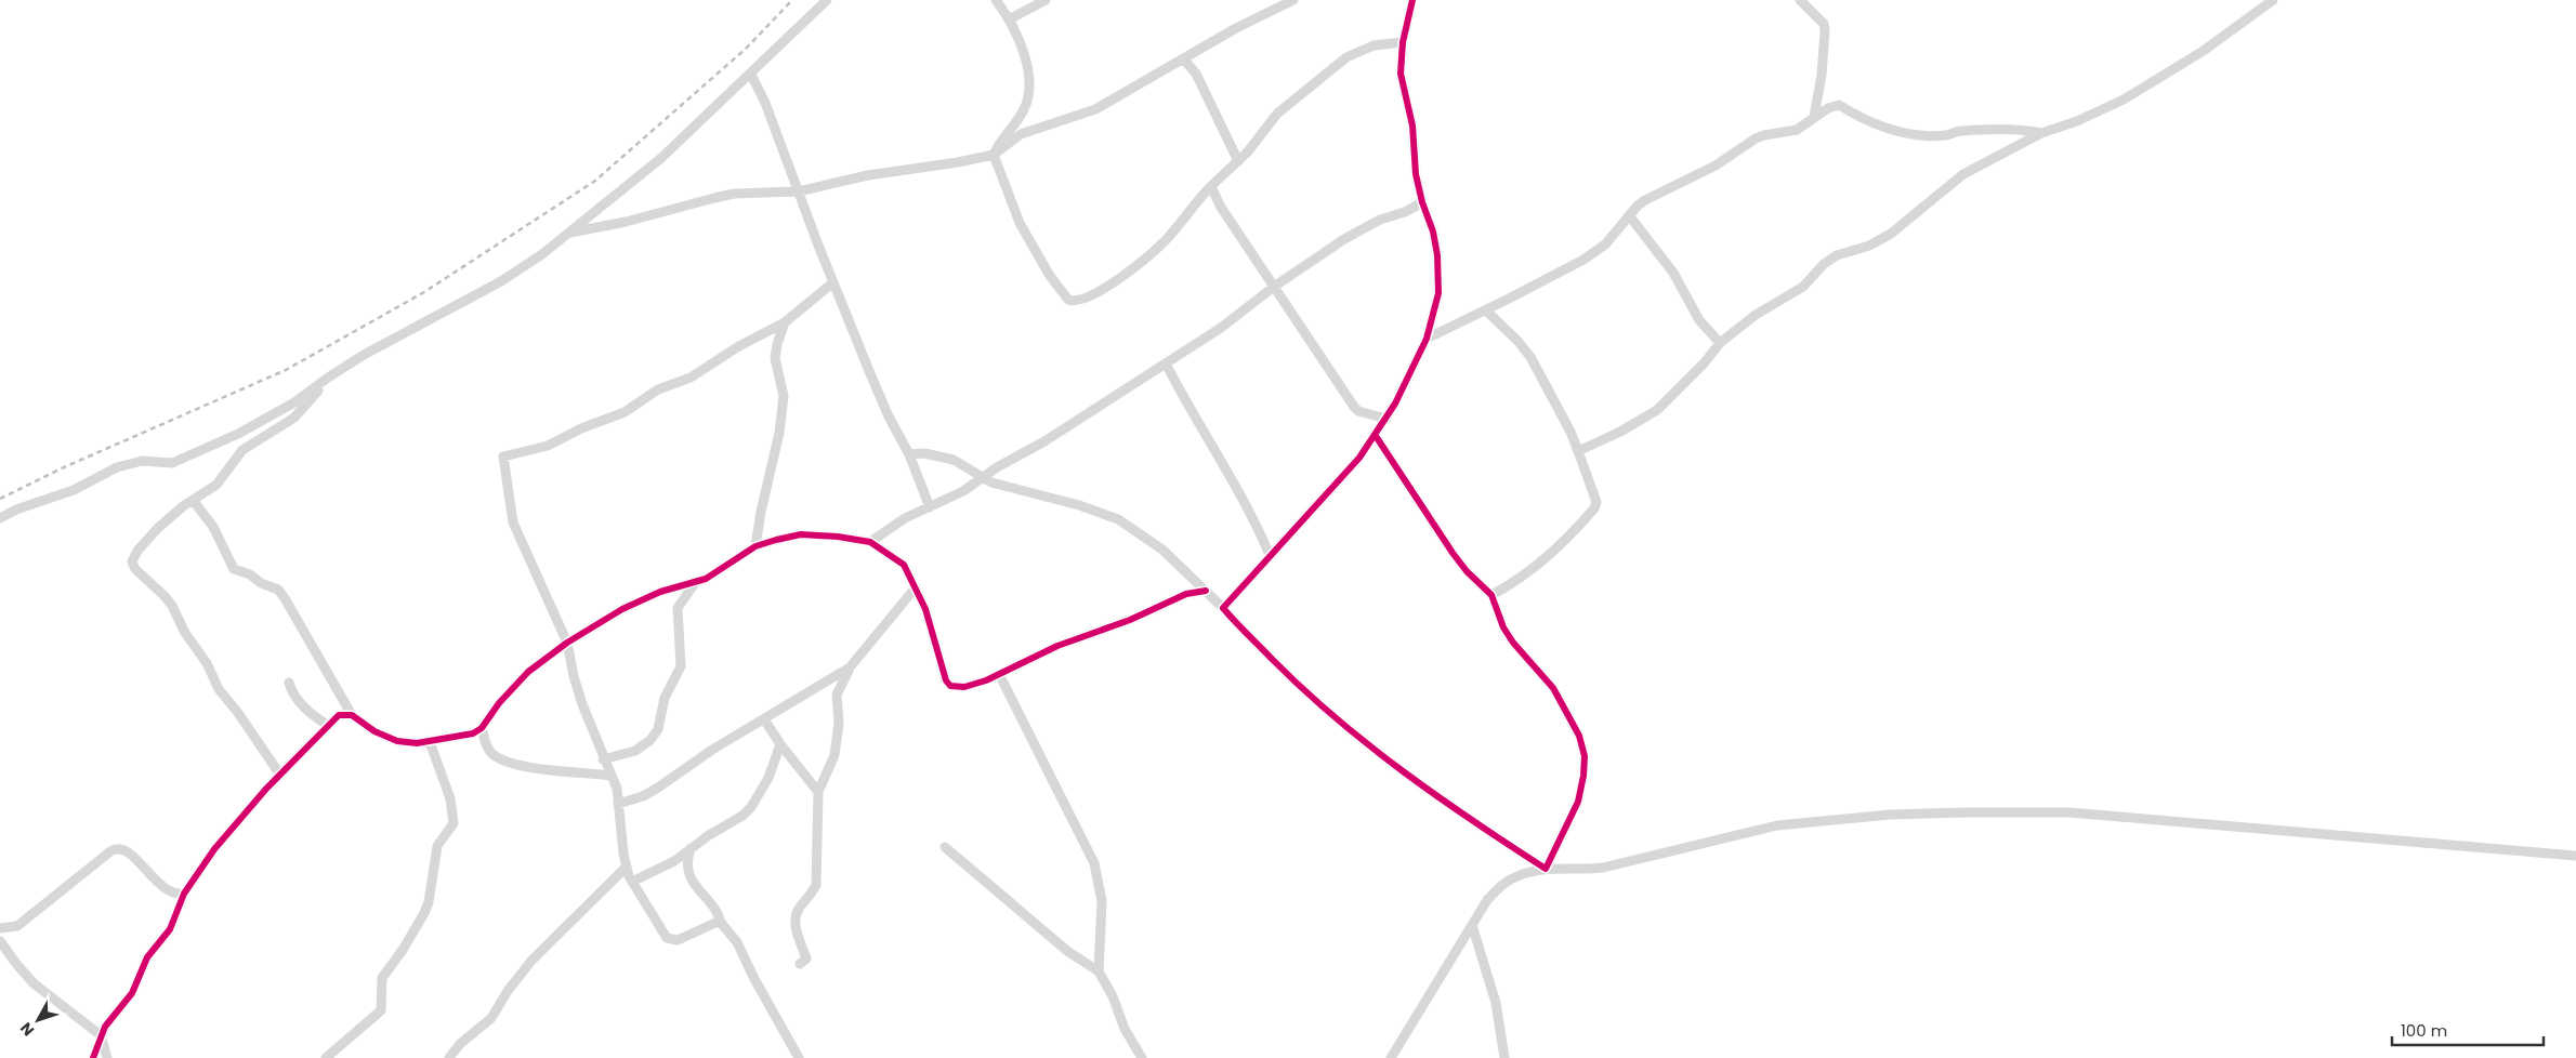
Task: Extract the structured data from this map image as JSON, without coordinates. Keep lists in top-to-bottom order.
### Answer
{
  "scale_bar": "100 m",
  "north": "bottom left"
}
